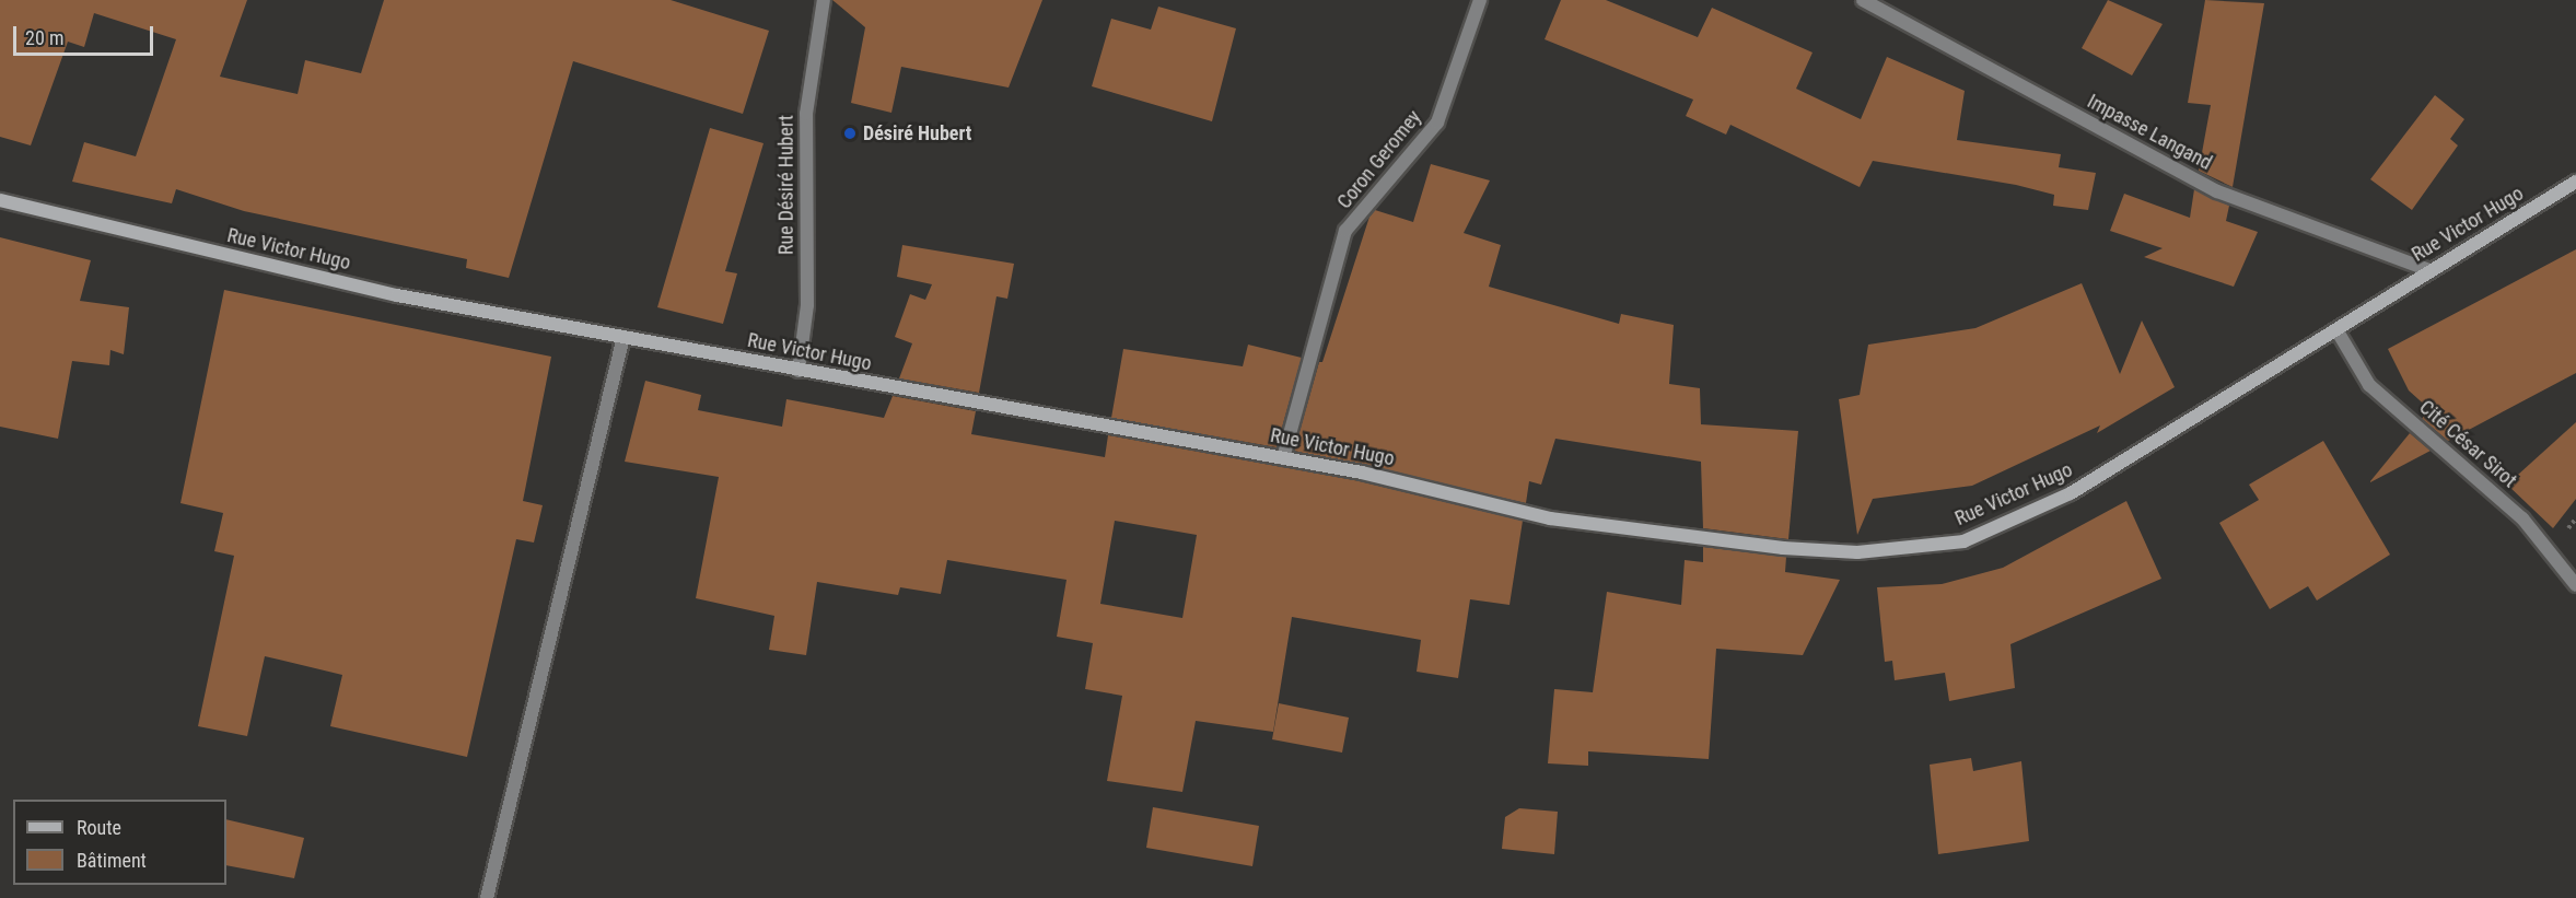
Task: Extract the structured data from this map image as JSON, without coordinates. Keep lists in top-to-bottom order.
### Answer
{
  "streets": {
    "street": [
      "Impasse Langand",
      "Coron Geromey",
      "Rue Désiré Hubert",
      "Rue Victor Hugo",
      "Cité César Sirot"
    ]
  },
  "crossings": [
    ["Impasse Langand", "Rue Victor Hugo"],
    ["Coron Geromey", "Rue Victor Hugo"],
    ["Rue Désiré Hubert", "Rue Victor Hugo"],
    ["Rue Victor Hugo", "Cité César Sirot"]
  ],
  "places": ["Désiré Hubert"],
  "legend": ["Route", "Bâtiment"],
  "scale_bar": "20 m"
}
